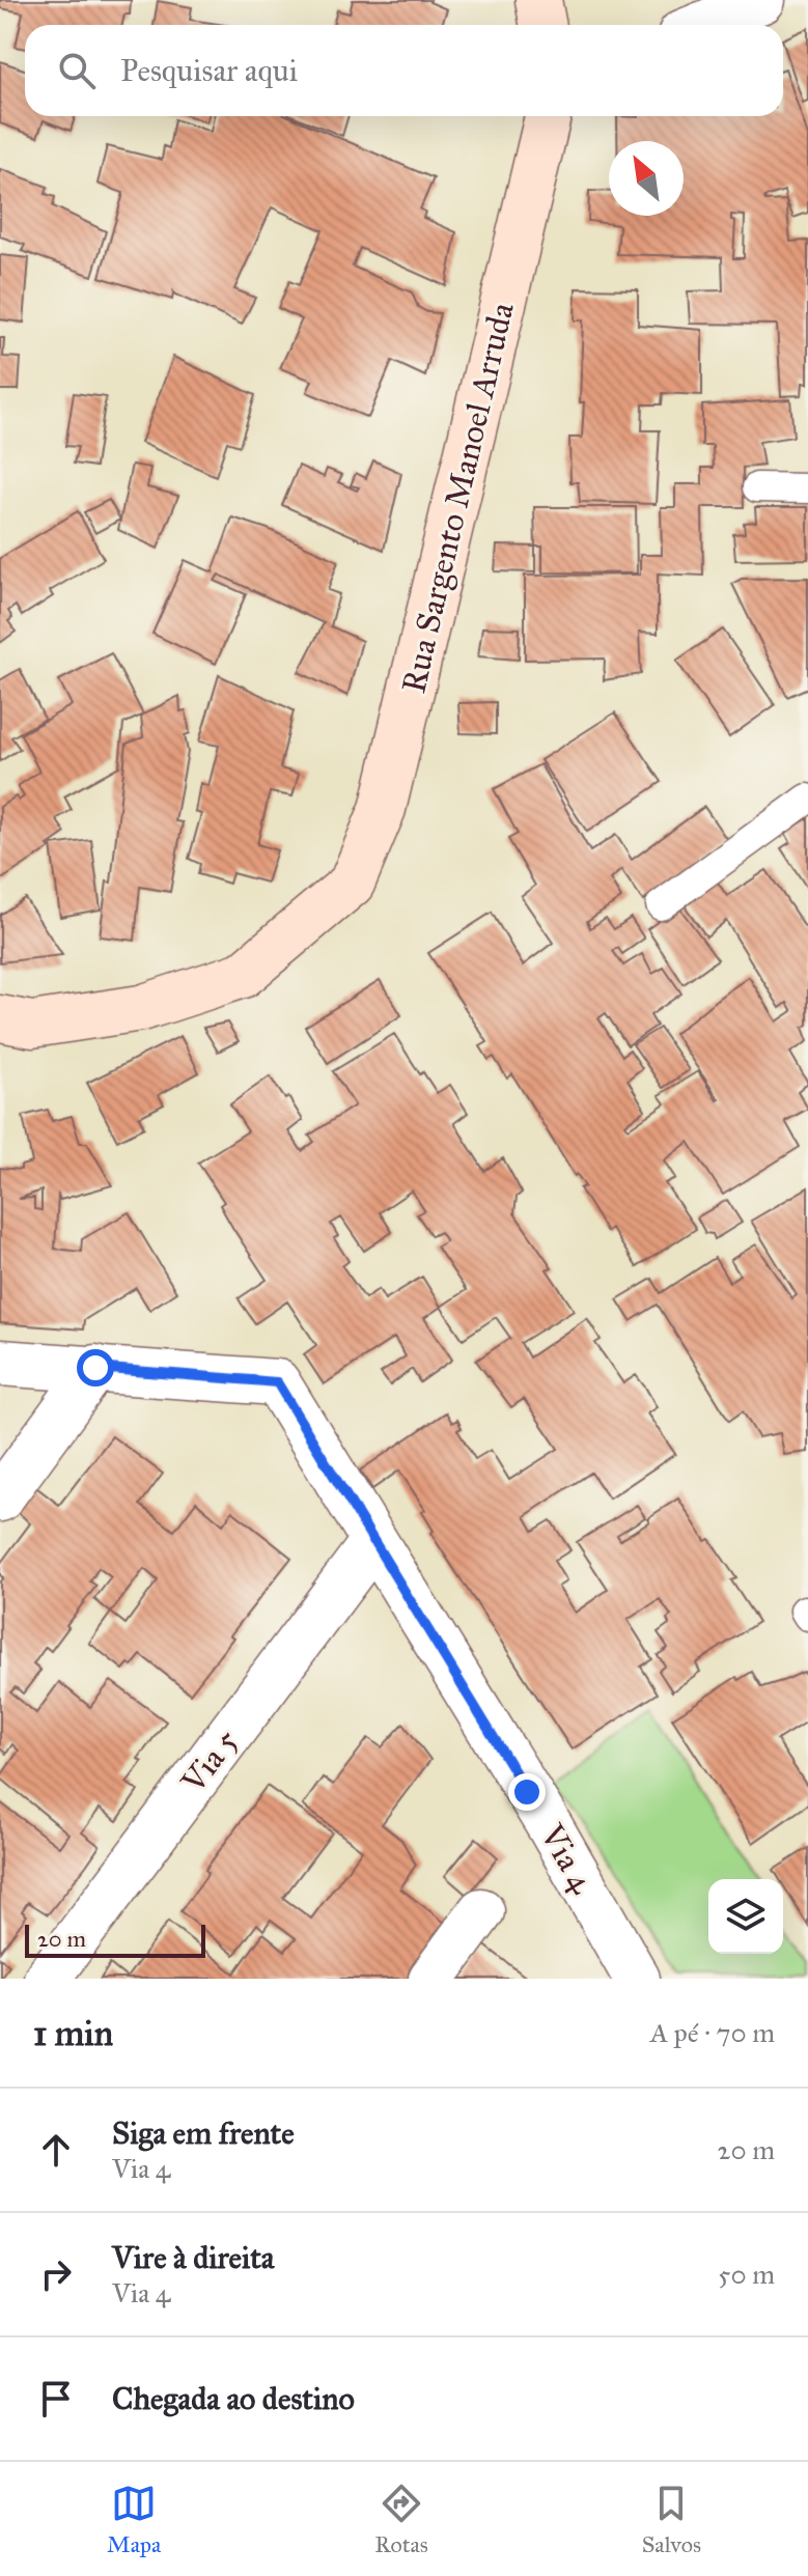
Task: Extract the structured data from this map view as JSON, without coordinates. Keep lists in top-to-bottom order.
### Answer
{
  "streets": {
    "street": ["Rua Sargento Manoel Arruda", "Via 5", "Via 4"]
  },
  "crossings": [
    ["Via 5", "Via 4"]
  ],
  "scale_bar": "20 m",
  "north": "top left",
  "page": {
    "search": "Pesquisar aqui",
    "scale": "20 m",
    "heading": ["1 min", "A pé · 70 m"],
    "list": [
      ["Siga em frente", "Via 4", "20 m"],
      ["Vire à direita", "Via 4", "50 m"],
      "Chegada ao destino"
    ],
    "nav": ["Mapa", "Rotas", "Salvos"]
  }
}
